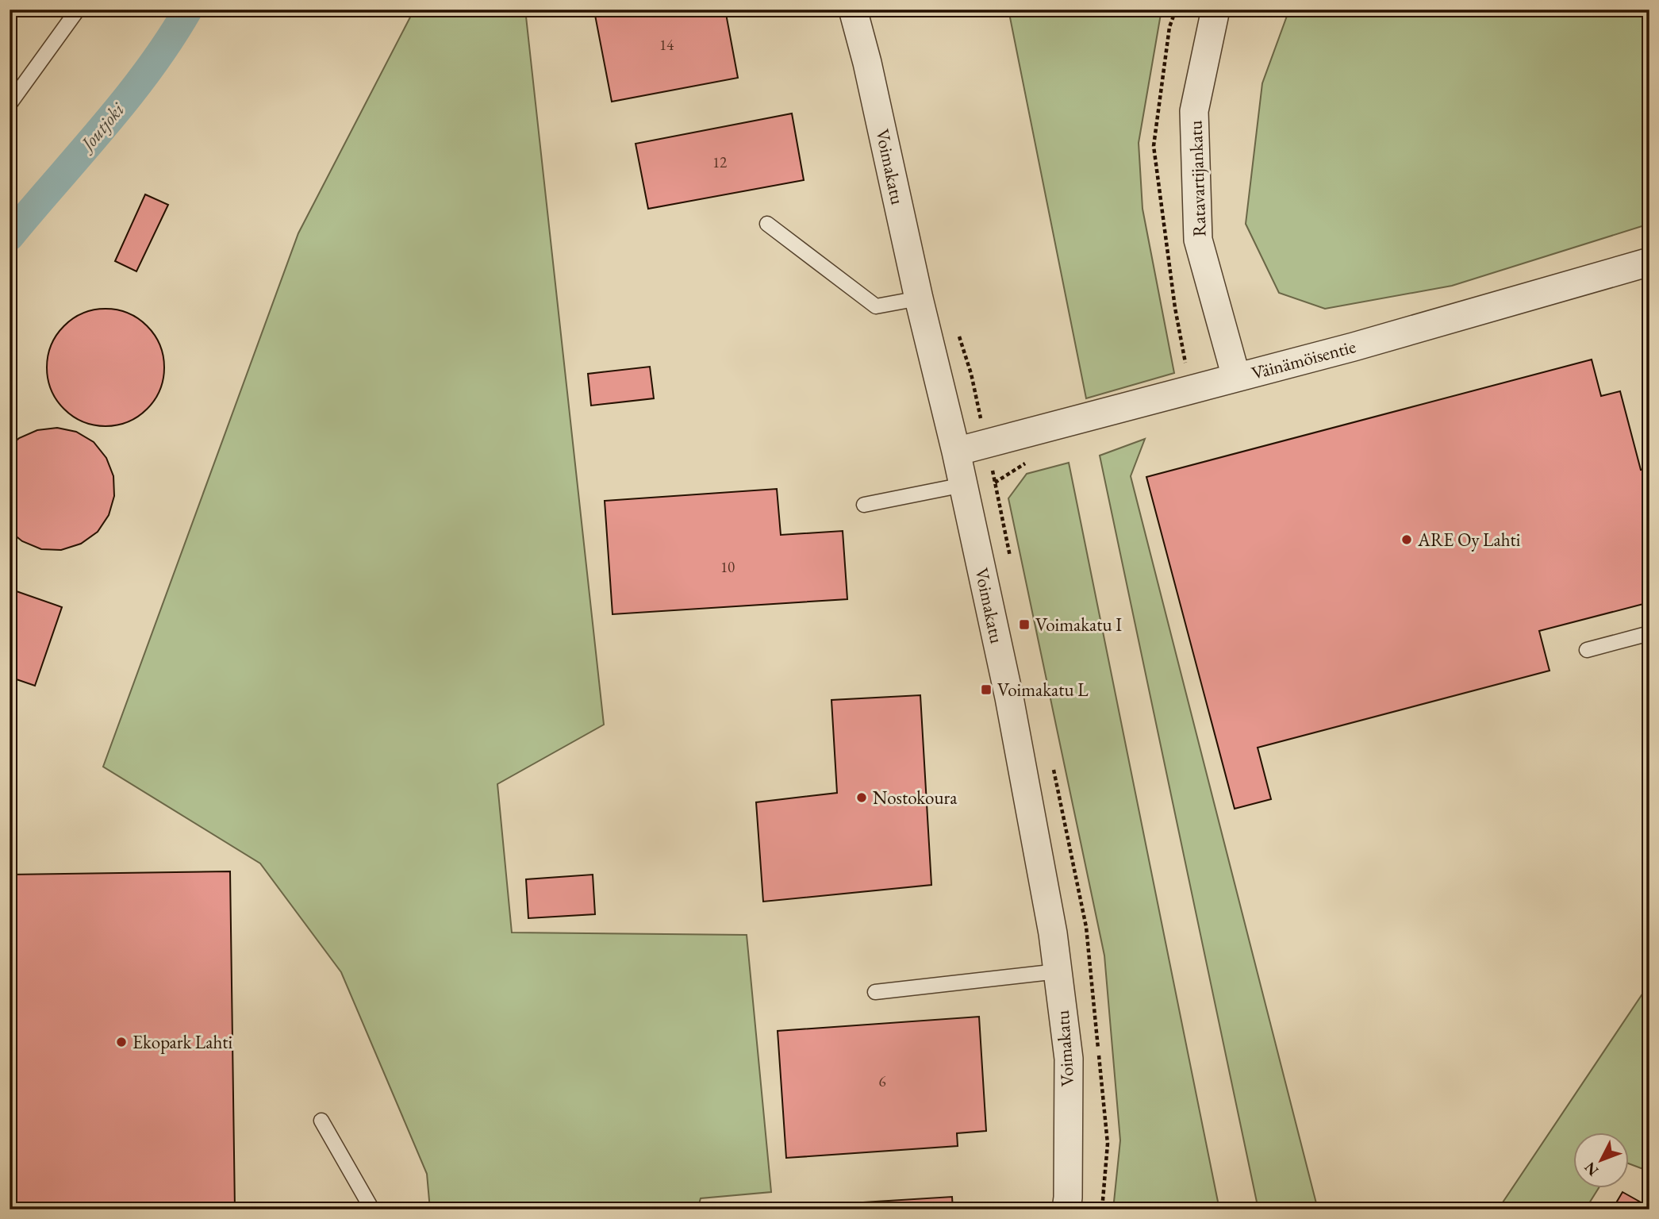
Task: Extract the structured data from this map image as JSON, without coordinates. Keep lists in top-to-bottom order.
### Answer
{
  "streets": {
    "street": ["Voimakatu", "Ratavartijankatu", "Väinämöisentie"]
  },
  "crossings": [
    ["Voimakatu", "Väinämöisentie"],
    ["Ratavartijankatu", "Väinämöisentie"]
  ],
  "water": ["Joutjoki"],
  "places": {
    "other": ["ARE Oy Lahti", "Nostokoura", "Ekopark Lahti"],
    "transit": ["Voimakatu I", "Voimakatu L"]
  },
  "house_numbers": [
    "14",
    "12",
    "10",
    "6"
  ],
  "north": "bottom left"
}
